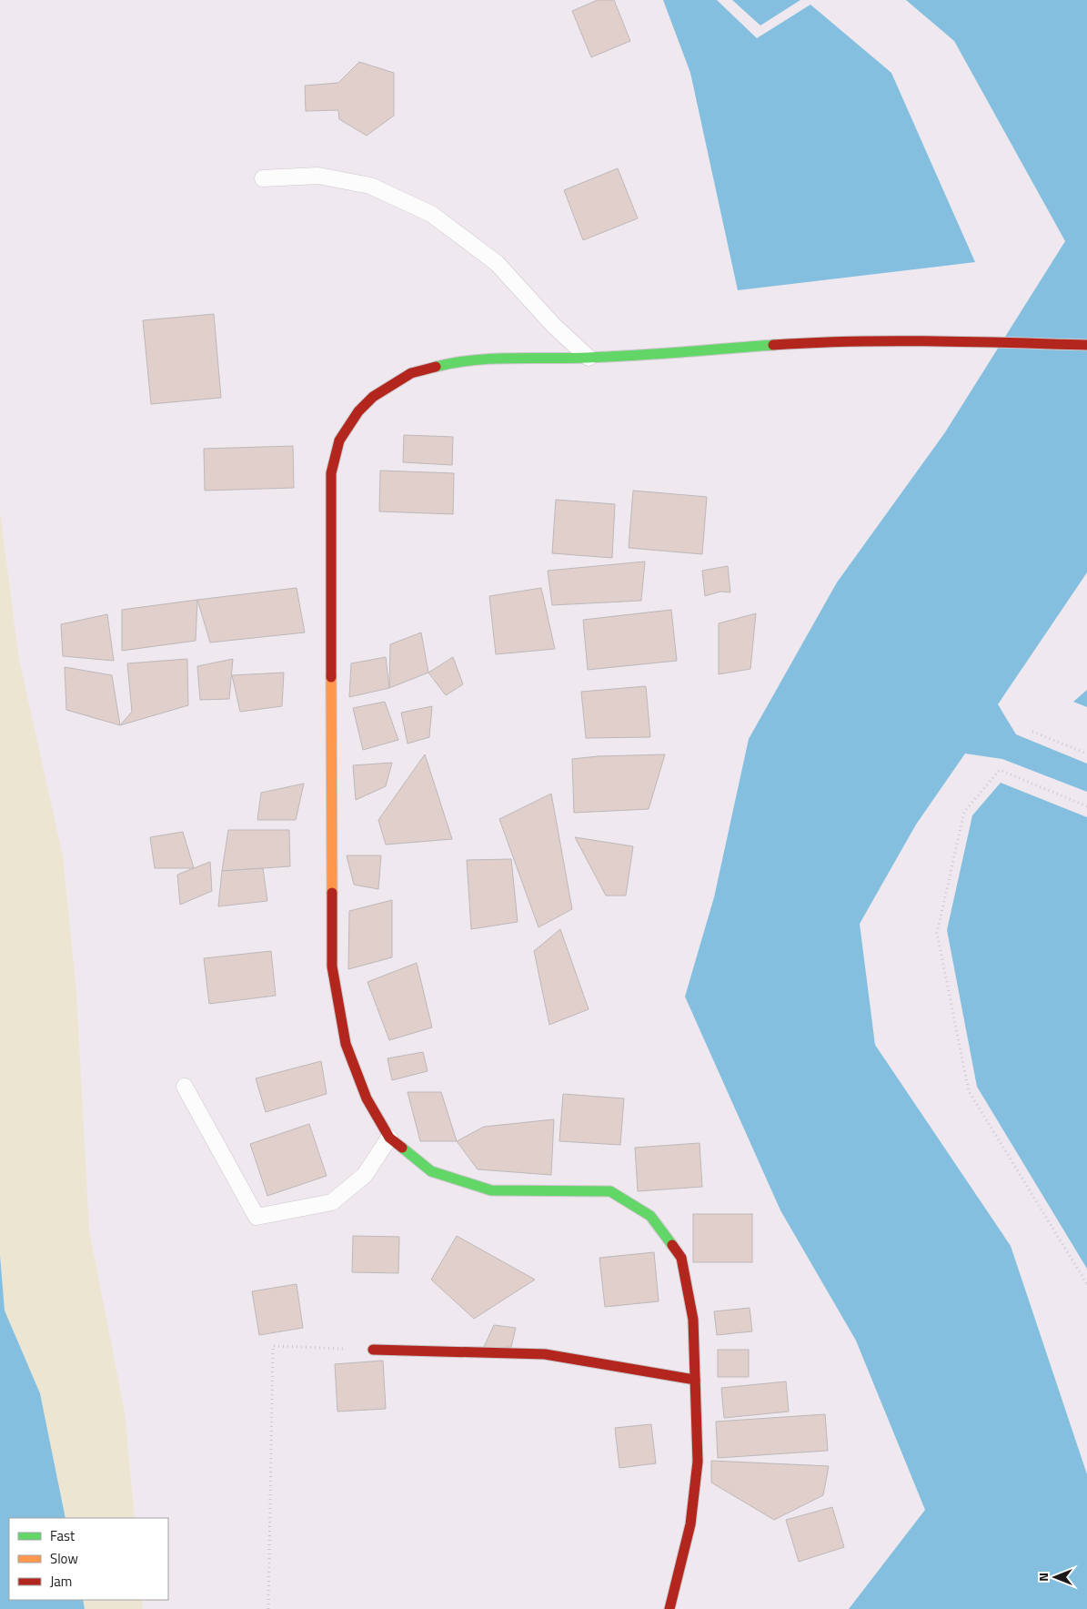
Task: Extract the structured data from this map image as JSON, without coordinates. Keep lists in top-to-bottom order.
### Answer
{
  "legend": ["Fast", "Slow", "Jam"],
  "north": "left"
}
